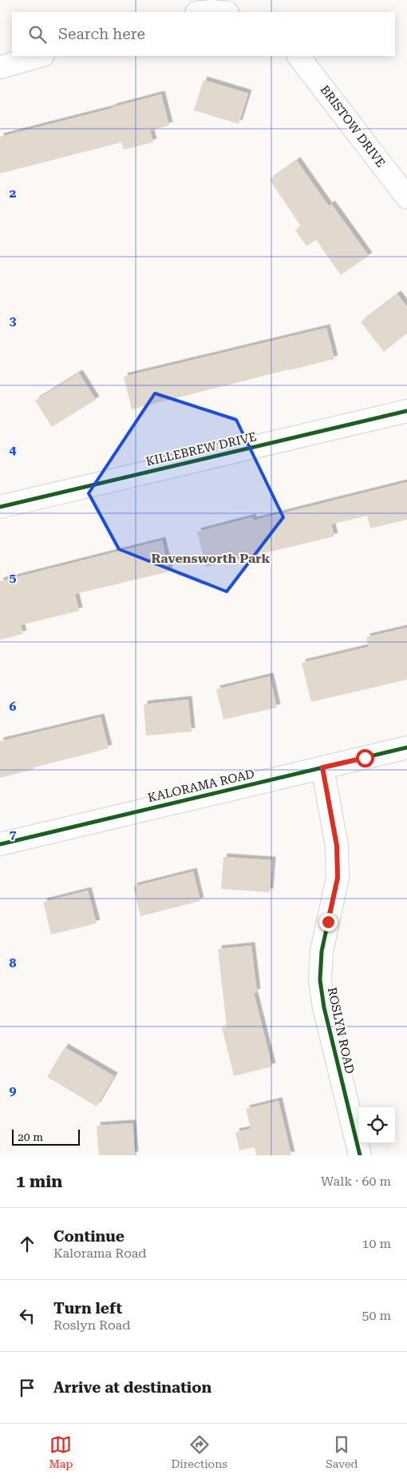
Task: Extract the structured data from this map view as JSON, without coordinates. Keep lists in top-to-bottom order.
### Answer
{
  "streets": {
    "street": [
      "BRISTOW DRIVE",
      "KILLEBREW DRIVE",
      "KALORAMA ROAD",
      "ROSLYN ROAD"
    ]
  },
  "crossings": [
    ["KALORAMA ROAD", "ROSLYN ROAD"]
  ],
  "districts": ["Ravensworth Park"],
  "scale_bar": "20 m",
  "page": {
    "search": "Search here",
    "scale": "20 m",
    "heading": ["1 min", "Walk · 60 m"],
    "list": [
      ["Continue", "Kalorama Road", "10 m"],
      ["Turn left", "Roslyn Road", "50 m"],
      "Arrive at destination"
    ],
    "nav": ["Map", "Directions", "Saved"]
  },
  "grid": {
    "rows": [
      "2",
      "3",
      "4",
      "5",
      "6",
      "7",
      "8",
      "9"
    ]
  }
}
